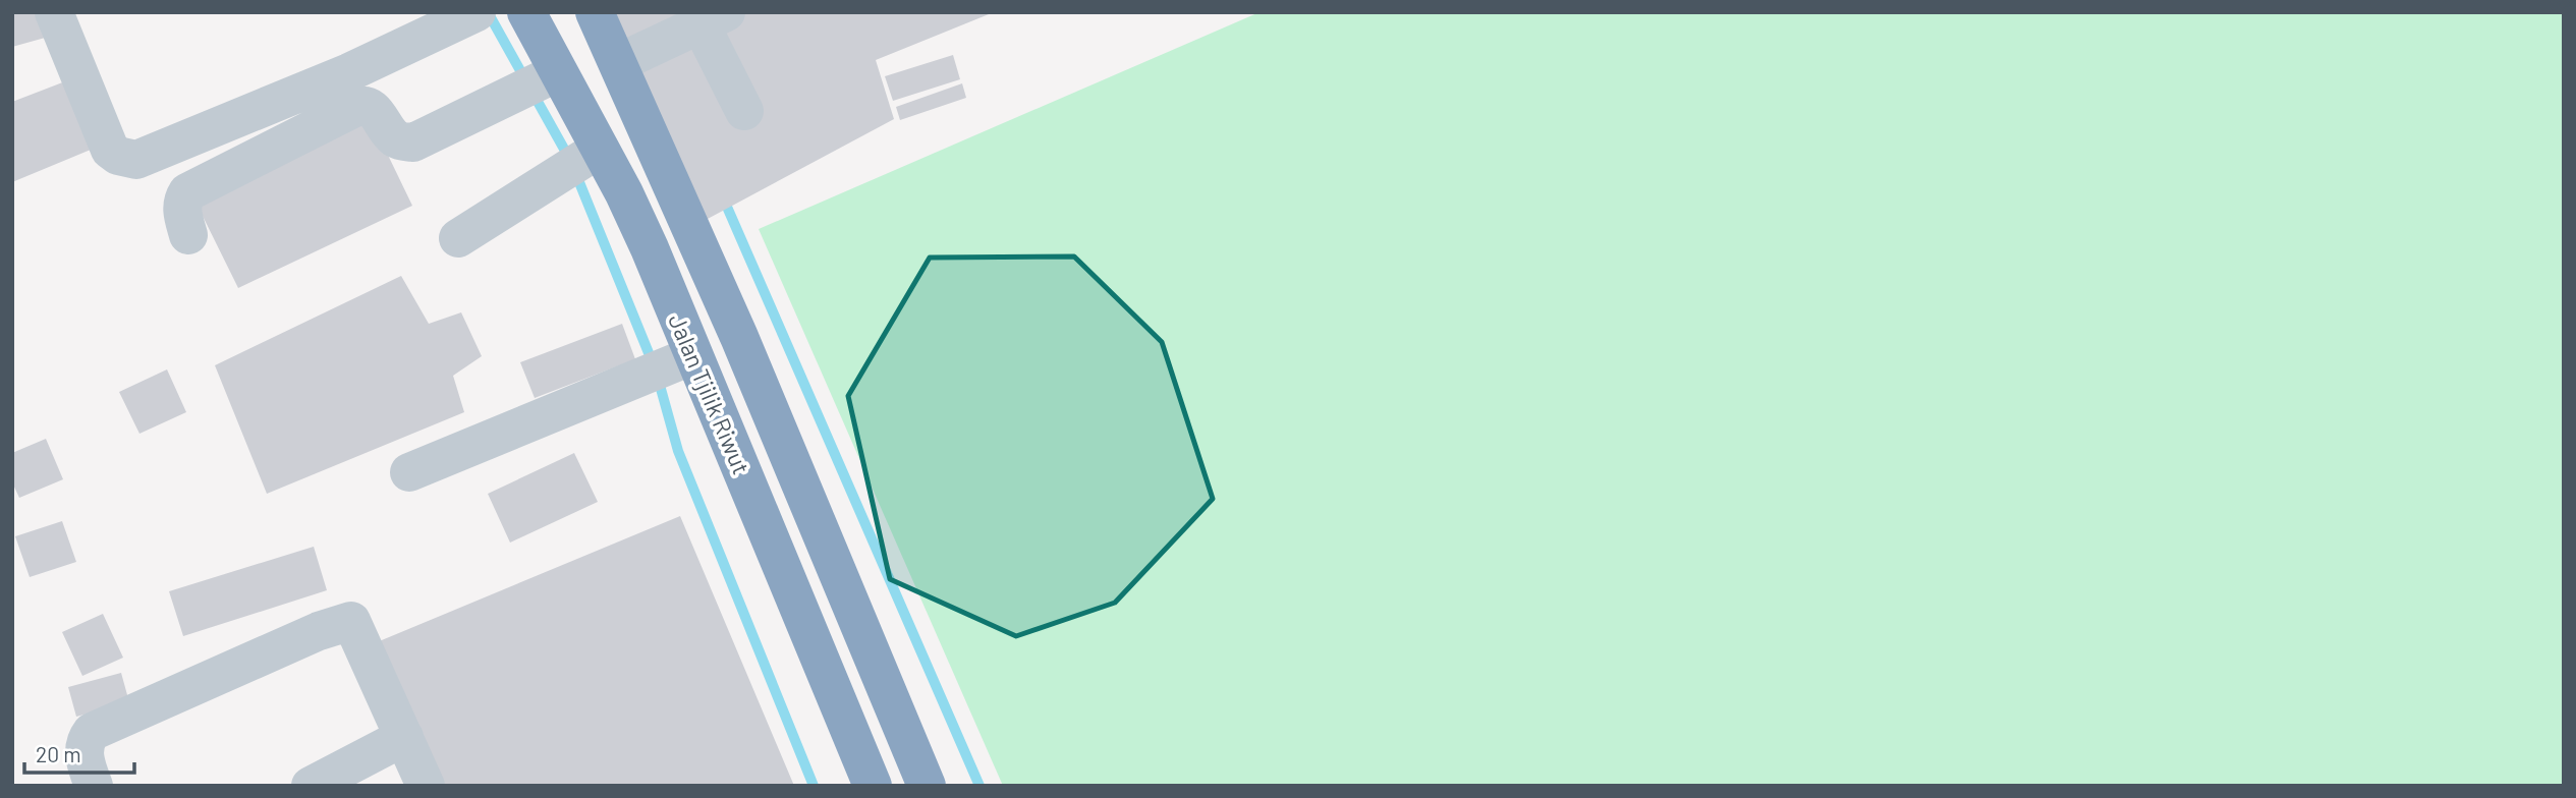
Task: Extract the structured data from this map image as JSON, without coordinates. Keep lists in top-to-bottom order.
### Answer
{
  "streets": {
    "highway": ["Jalan Tjilik Riwut"]
  },
  "scale_bar": "20 m"
}
